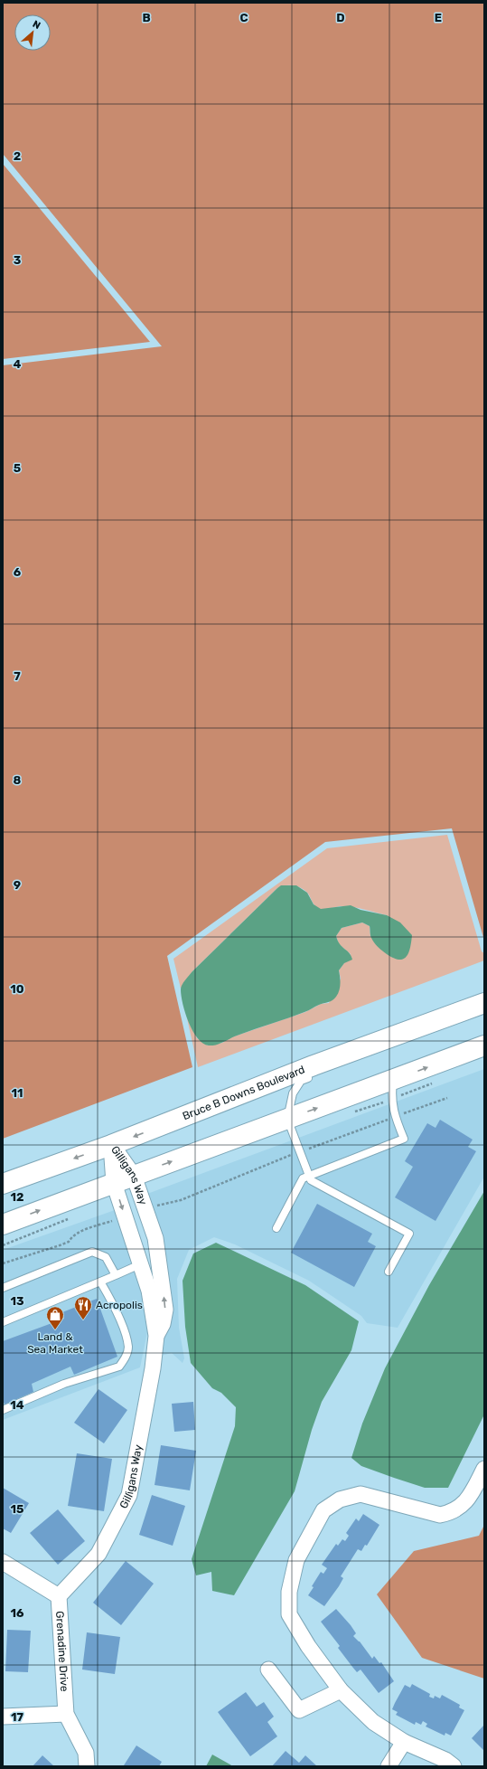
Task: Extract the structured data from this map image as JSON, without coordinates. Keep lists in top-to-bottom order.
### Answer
{
  "streets": {
    "main road": ["Bruce B Downs Boulevard"],
    "street": ["Gilligans Way", "Grenadine Drive"]
  },
  "crossings": [
    ["Bruce B Downs Boulevard", "Gilligans Way"],
    ["Gilligans Way", "Grenadine Drive"]
  ],
  "places": {
    "restaurant": ["Acropolis"],
    "shop": ["Land & Sea Market"]
  },
  "north": "top right",
  "grid": {
    "columns": [
      "B",
      "C",
      "D",
      "E"
    ],
    "rows": [
      "2",
      "3",
      "4",
      "5",
      "6",
      "7",
      "8",
      "9",
      "10",
      "11",
      "12",
      "13",
      "14",
      "15",
      "16",
      "17"
    ]
  }
}
